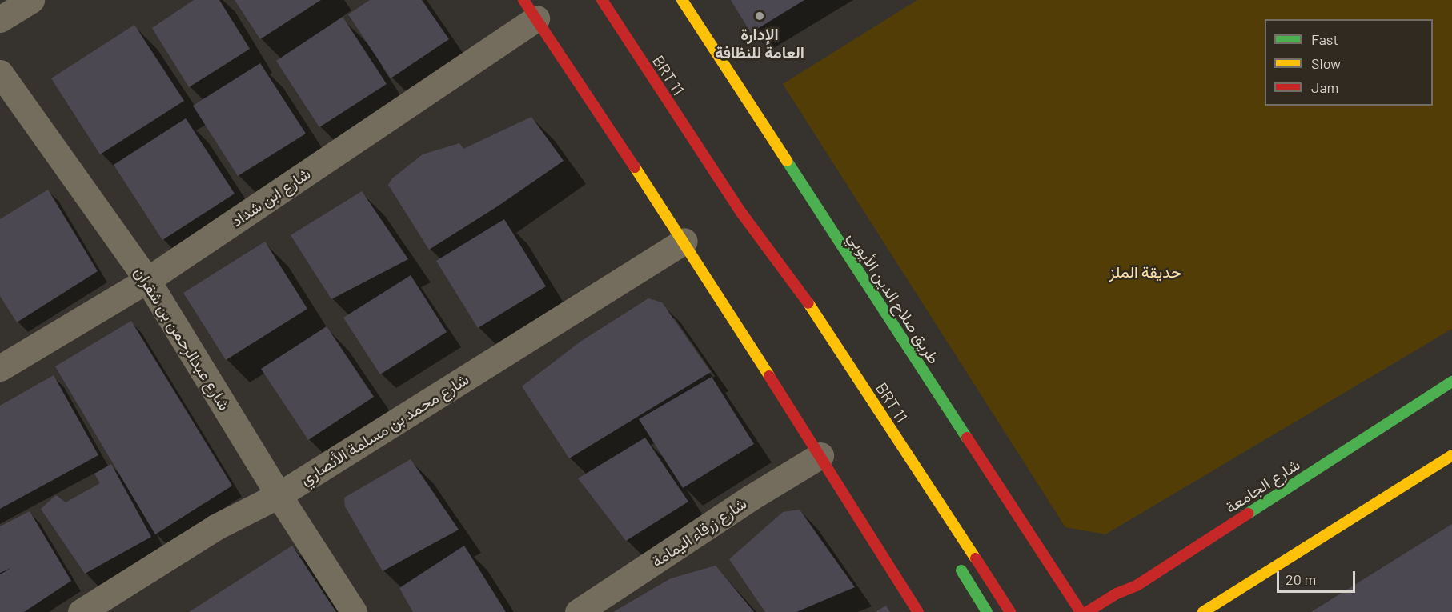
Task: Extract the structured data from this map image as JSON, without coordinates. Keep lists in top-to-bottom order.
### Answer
{
  "streets": {
    "main road": ["BRT 11", "طريق صلاح الدين الأيوبي", "شارع الجامعة"],
    "street": [
      "شارع ابن شداد",
      "شارع عبدالرحمن بن شقران",
      "شارع محمد بن مسلمة الأنصاري",
      "شارع زرقاء اليمامة"
    ]
  },
  "crossings": [
    ["شارع ابن شداد", "شارع عبدالرحمن بن شقران"],
    ["شارع عبدالرحمن بن شقران", "شارع محمد بن مسلمة الأنصاري"]
  ],
  "parks": ["حديقة الملز"],
  "places": ["الإدارة العامة للنظافة"],
  "legend": ["Fast", "Slow", "Jam"],
  "scale_bar": "20 m"
}
